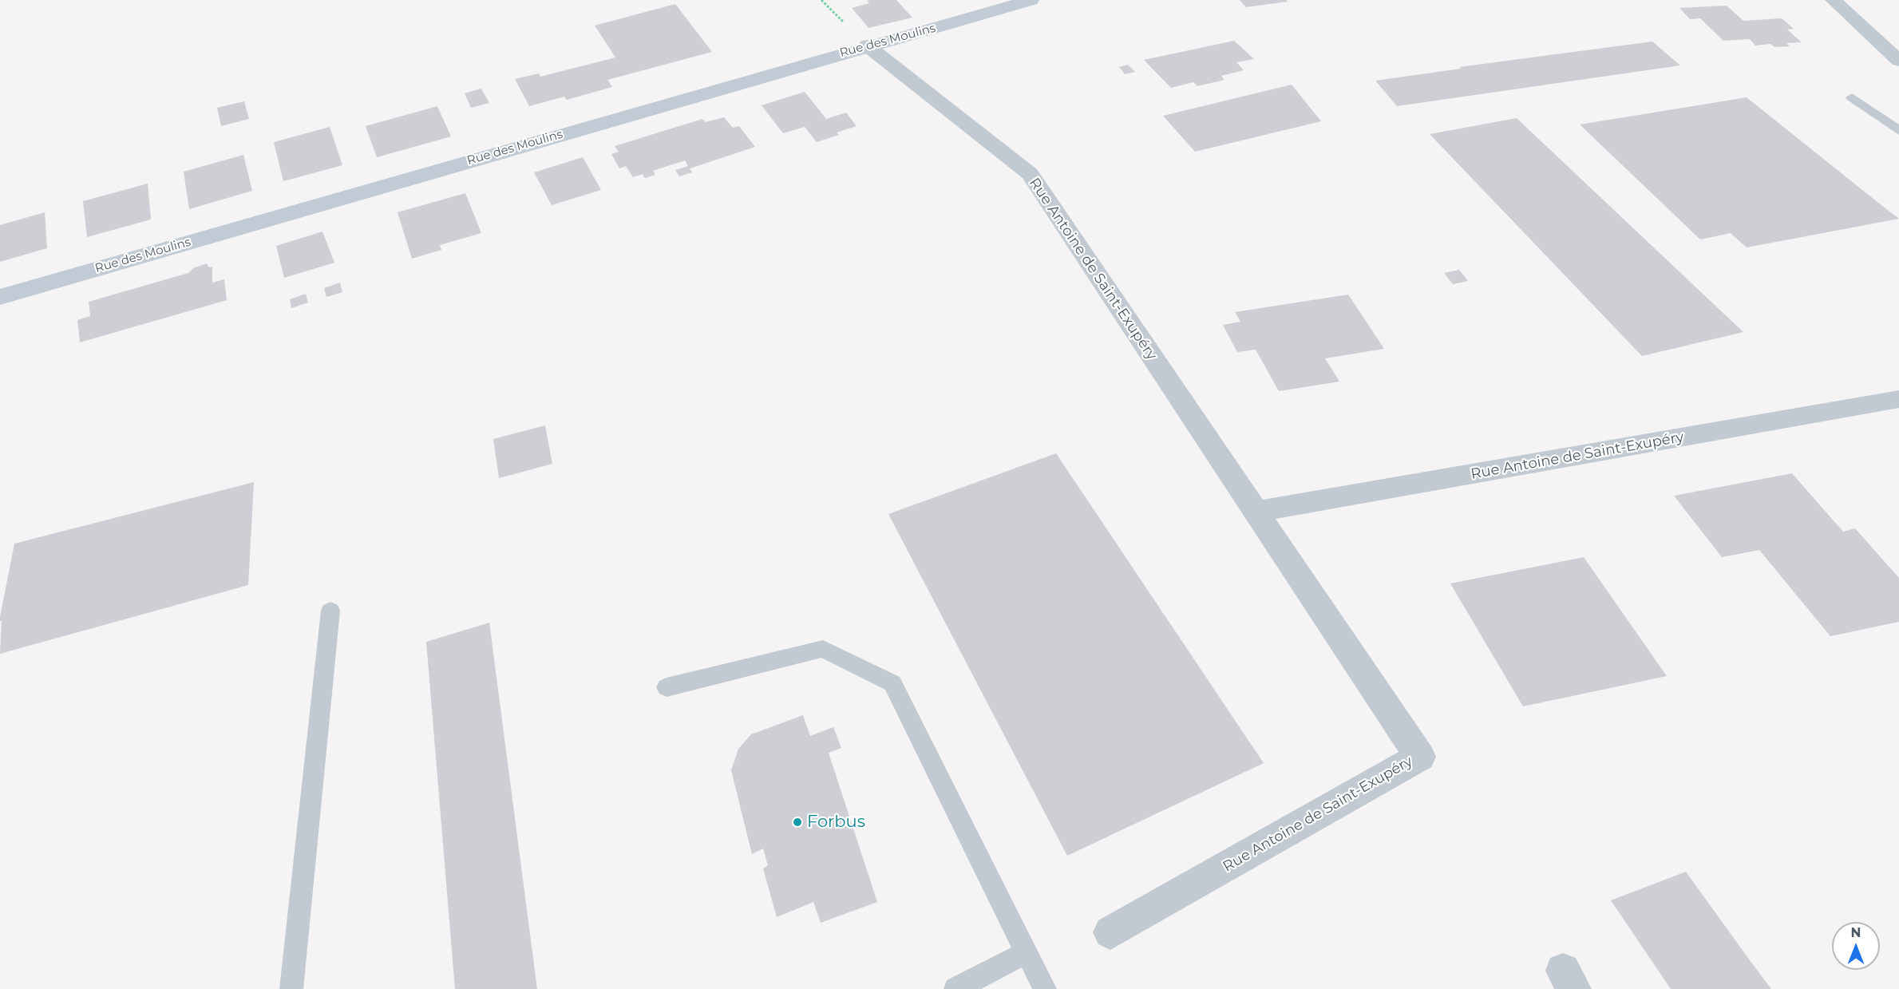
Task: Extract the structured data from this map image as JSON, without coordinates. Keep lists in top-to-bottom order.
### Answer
{
  "streets": {
    "main road": ["Rue des Moulins"],
    "street": ["Rue Antoine de Saint-Exupéry"]
  },
  "crossings": [
    ["Rue des Moulins", "Rue Antoine de Saint-Exupéry"]
  ],
  "places": ["Forbus"],
  "north": "top"
}
